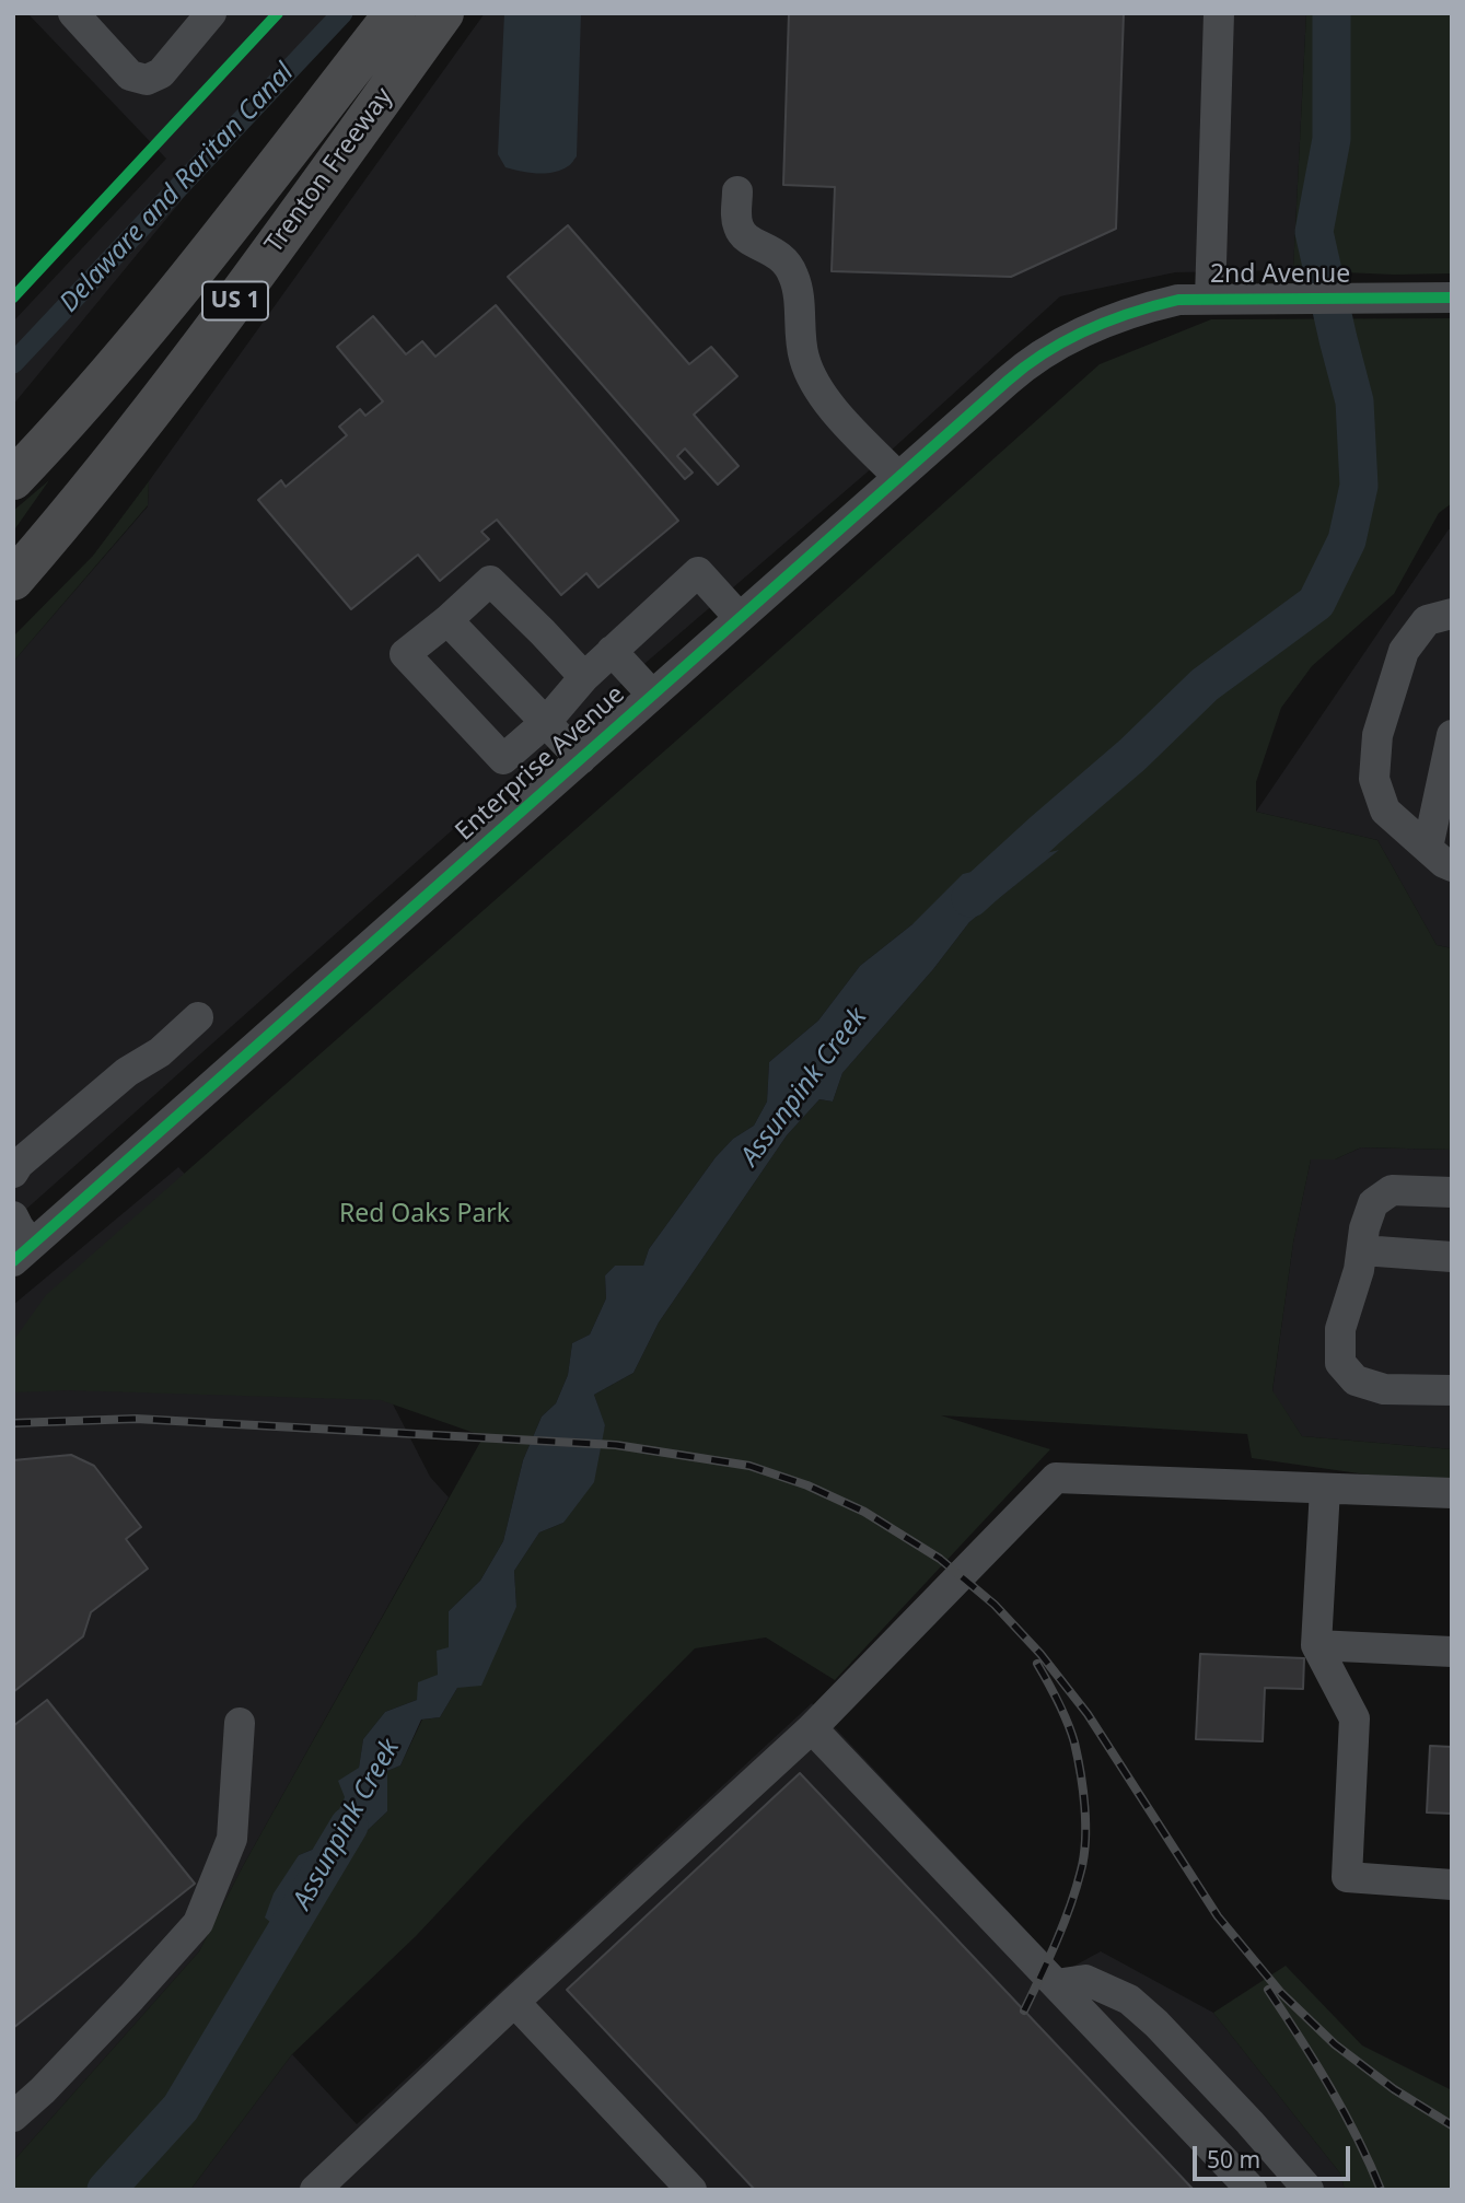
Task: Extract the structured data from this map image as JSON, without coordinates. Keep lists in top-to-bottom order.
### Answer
{
  "streets": {
    "highway": ["Trenton Freeway", "US 1"],
    "street": ["2nd Avenue", "Enterprise Avenue"]
  },
  "crossings": [
    ["2nd Avenue", "Enterprise Avenue"]
  ],
  "water": ["Delaware and Raritan Canal", "Assunpink Creek"],
  "parks": ["Red Oaks Park"],
  "scale_bar": "50 m"
}
